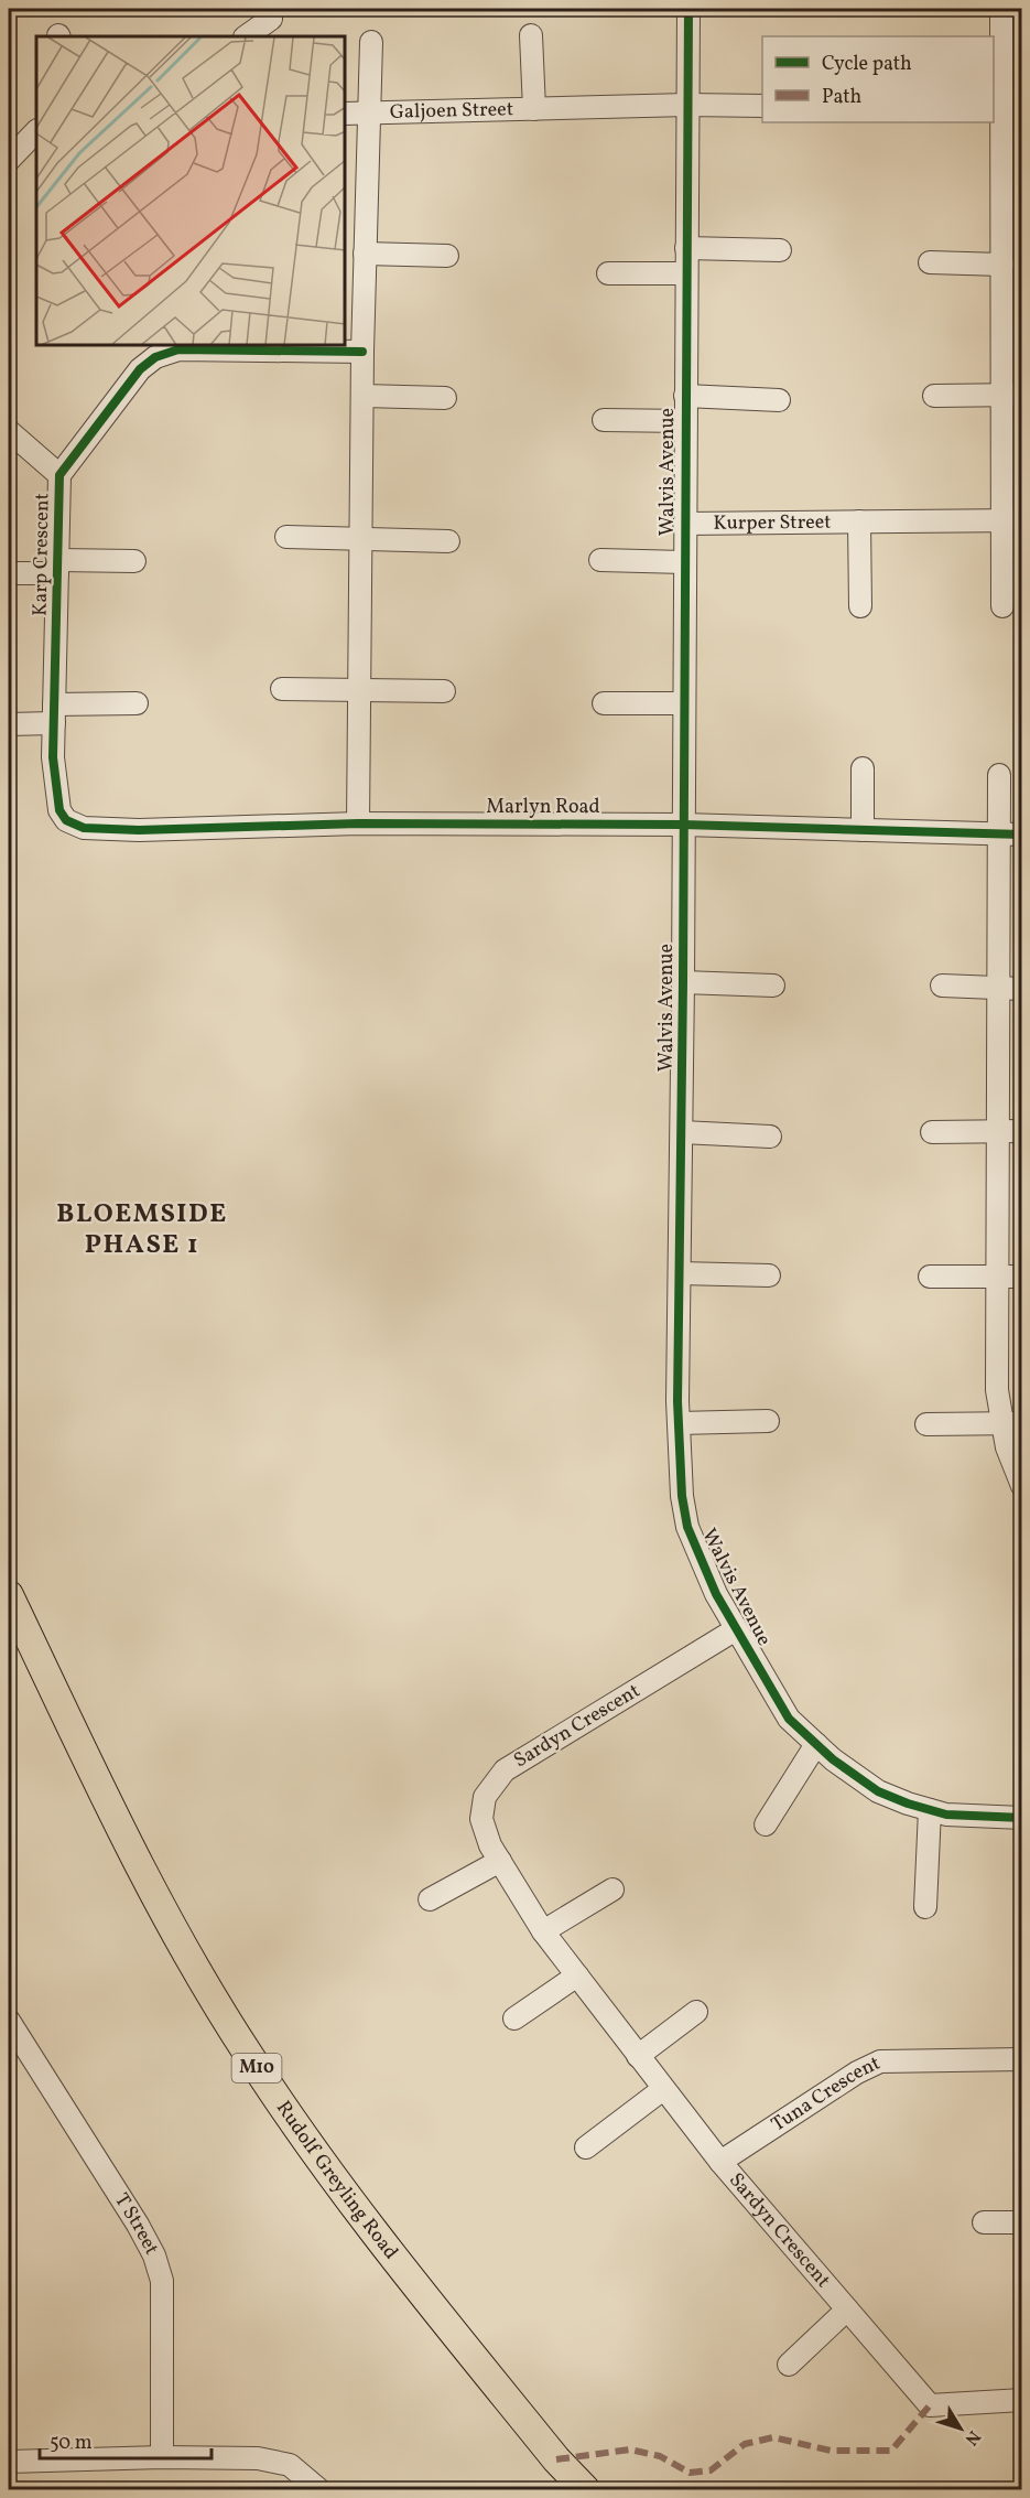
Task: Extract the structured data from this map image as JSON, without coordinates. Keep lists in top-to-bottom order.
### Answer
{
  "streets": {
    "main road": ["M10", "Rudolf Greyling Road"],
    "street": [
      "Galjoen Street",
      "Walvis Avenue",
      "Kurper Street",
      "Karp Crescent",
      "Marlyn Road",
      "Sardyn Crescent",
      "Tuna Crescent",
      "T Street"
    ]
  },
  "crossings": [
    ["Galjoen Street", "Walvis Avenue"],
    ["Walvis Avenue", "Kurper Street"],
    ["Walvis Avenue", "Marlyn Road"],
    ["Walvis Avenue", "Sardyn Crescent"],
    ["Karp Crescent", "Marlyn Road"],
    ["Sardyn Crescent", "Tuna Crescent"]
  ],
  "districts": ["BLOEMSIDE PHASE 1"],
  "legend": ["Cycle path", "Path"],
  "scale_bar": "50 m",
  "north": "bottom right"
}
